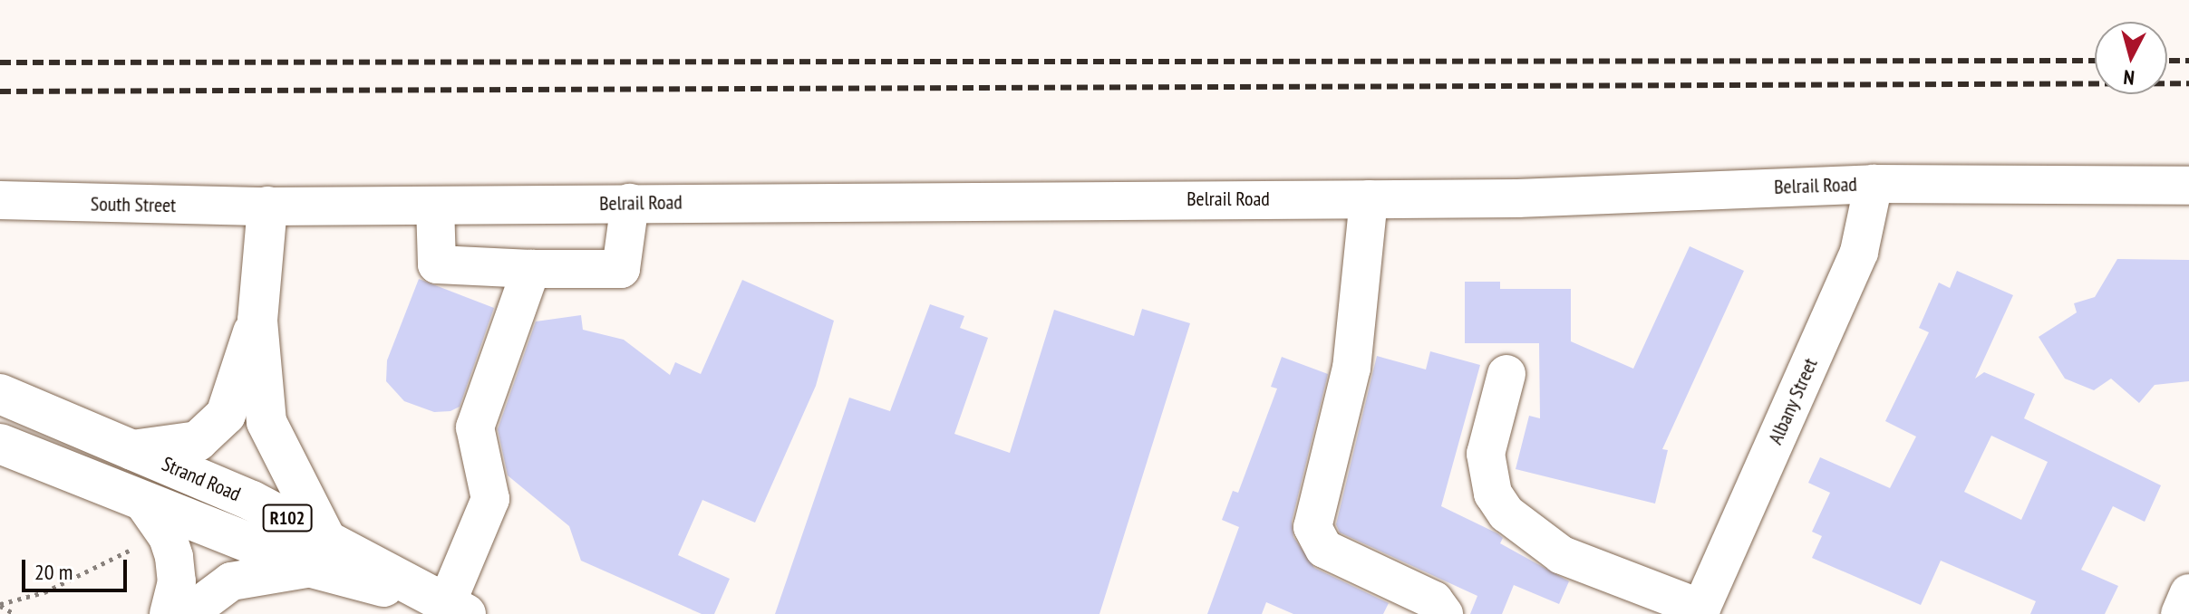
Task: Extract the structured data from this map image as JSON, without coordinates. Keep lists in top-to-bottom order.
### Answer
{
  "streets": {
    "main road": ["Strand Road", "R102"],
    "street": ["Belrail Road", "South Street", "Albany Street"]
  },
  "crossings": [
    ["Belrail Road", "South Street"],
    ["Belrail Road", "Albany Street"]
  ],
  "scale_bar": "20 m",
  "north": "bottom"
}
